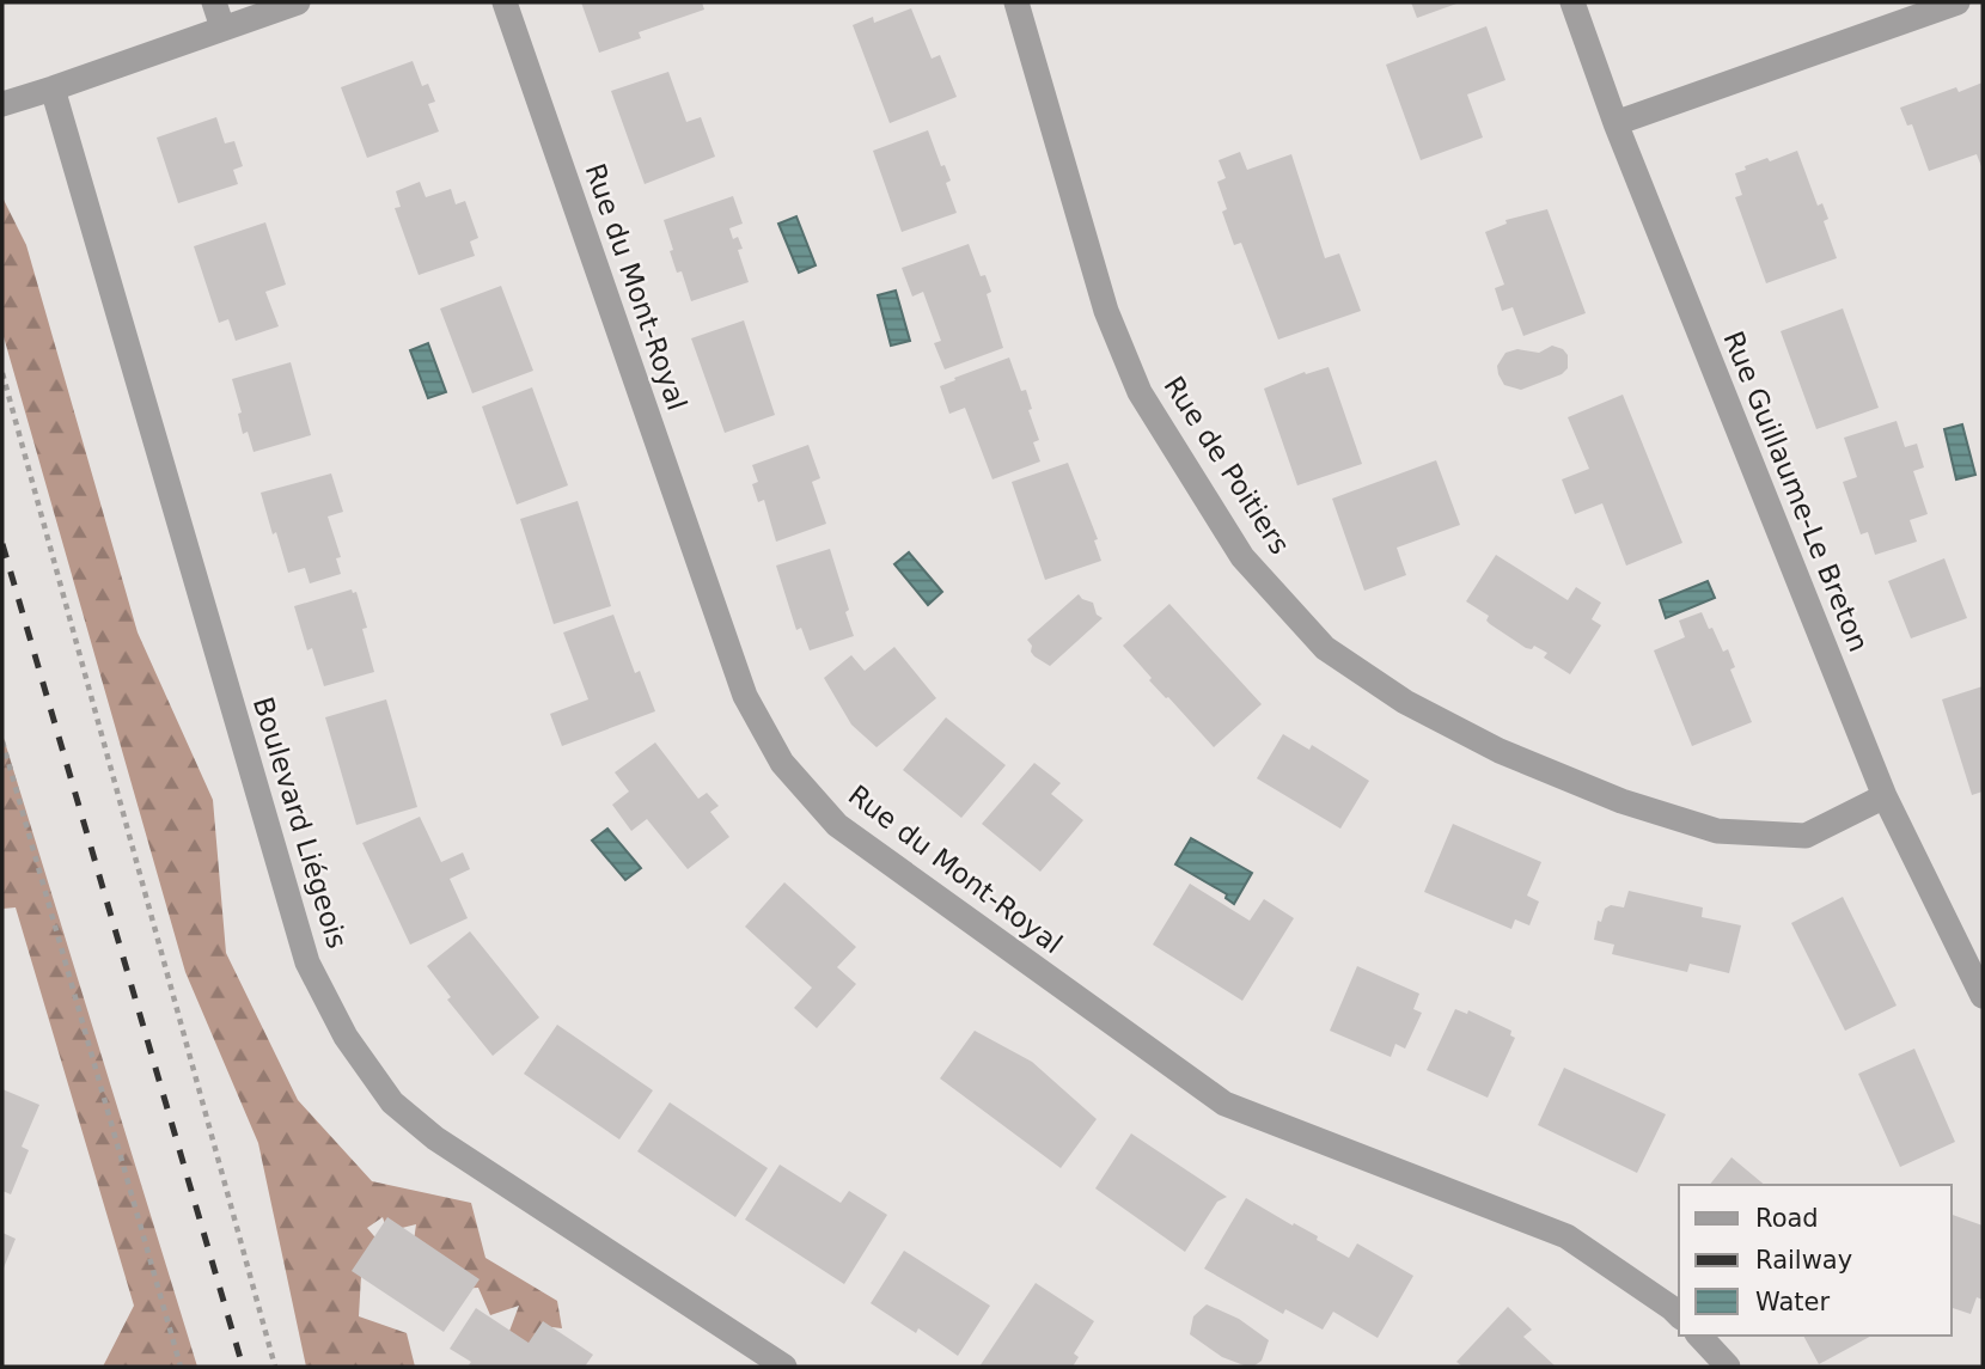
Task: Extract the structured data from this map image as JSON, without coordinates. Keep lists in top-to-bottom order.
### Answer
{
  "streets": {
    "street": [
      "Rue du Mont-Royal",
      "Rue de Poitiers",
      "Rue Guillaume-Le Breton",
      "Boulevard Liégeois"
    ]
  },
  "crossings": [
    ["Rue de Poitiers", "Rue Guillaume-Le Breton"]
  ],
  "legend": ["Road", "Railway", "Water"]
}
